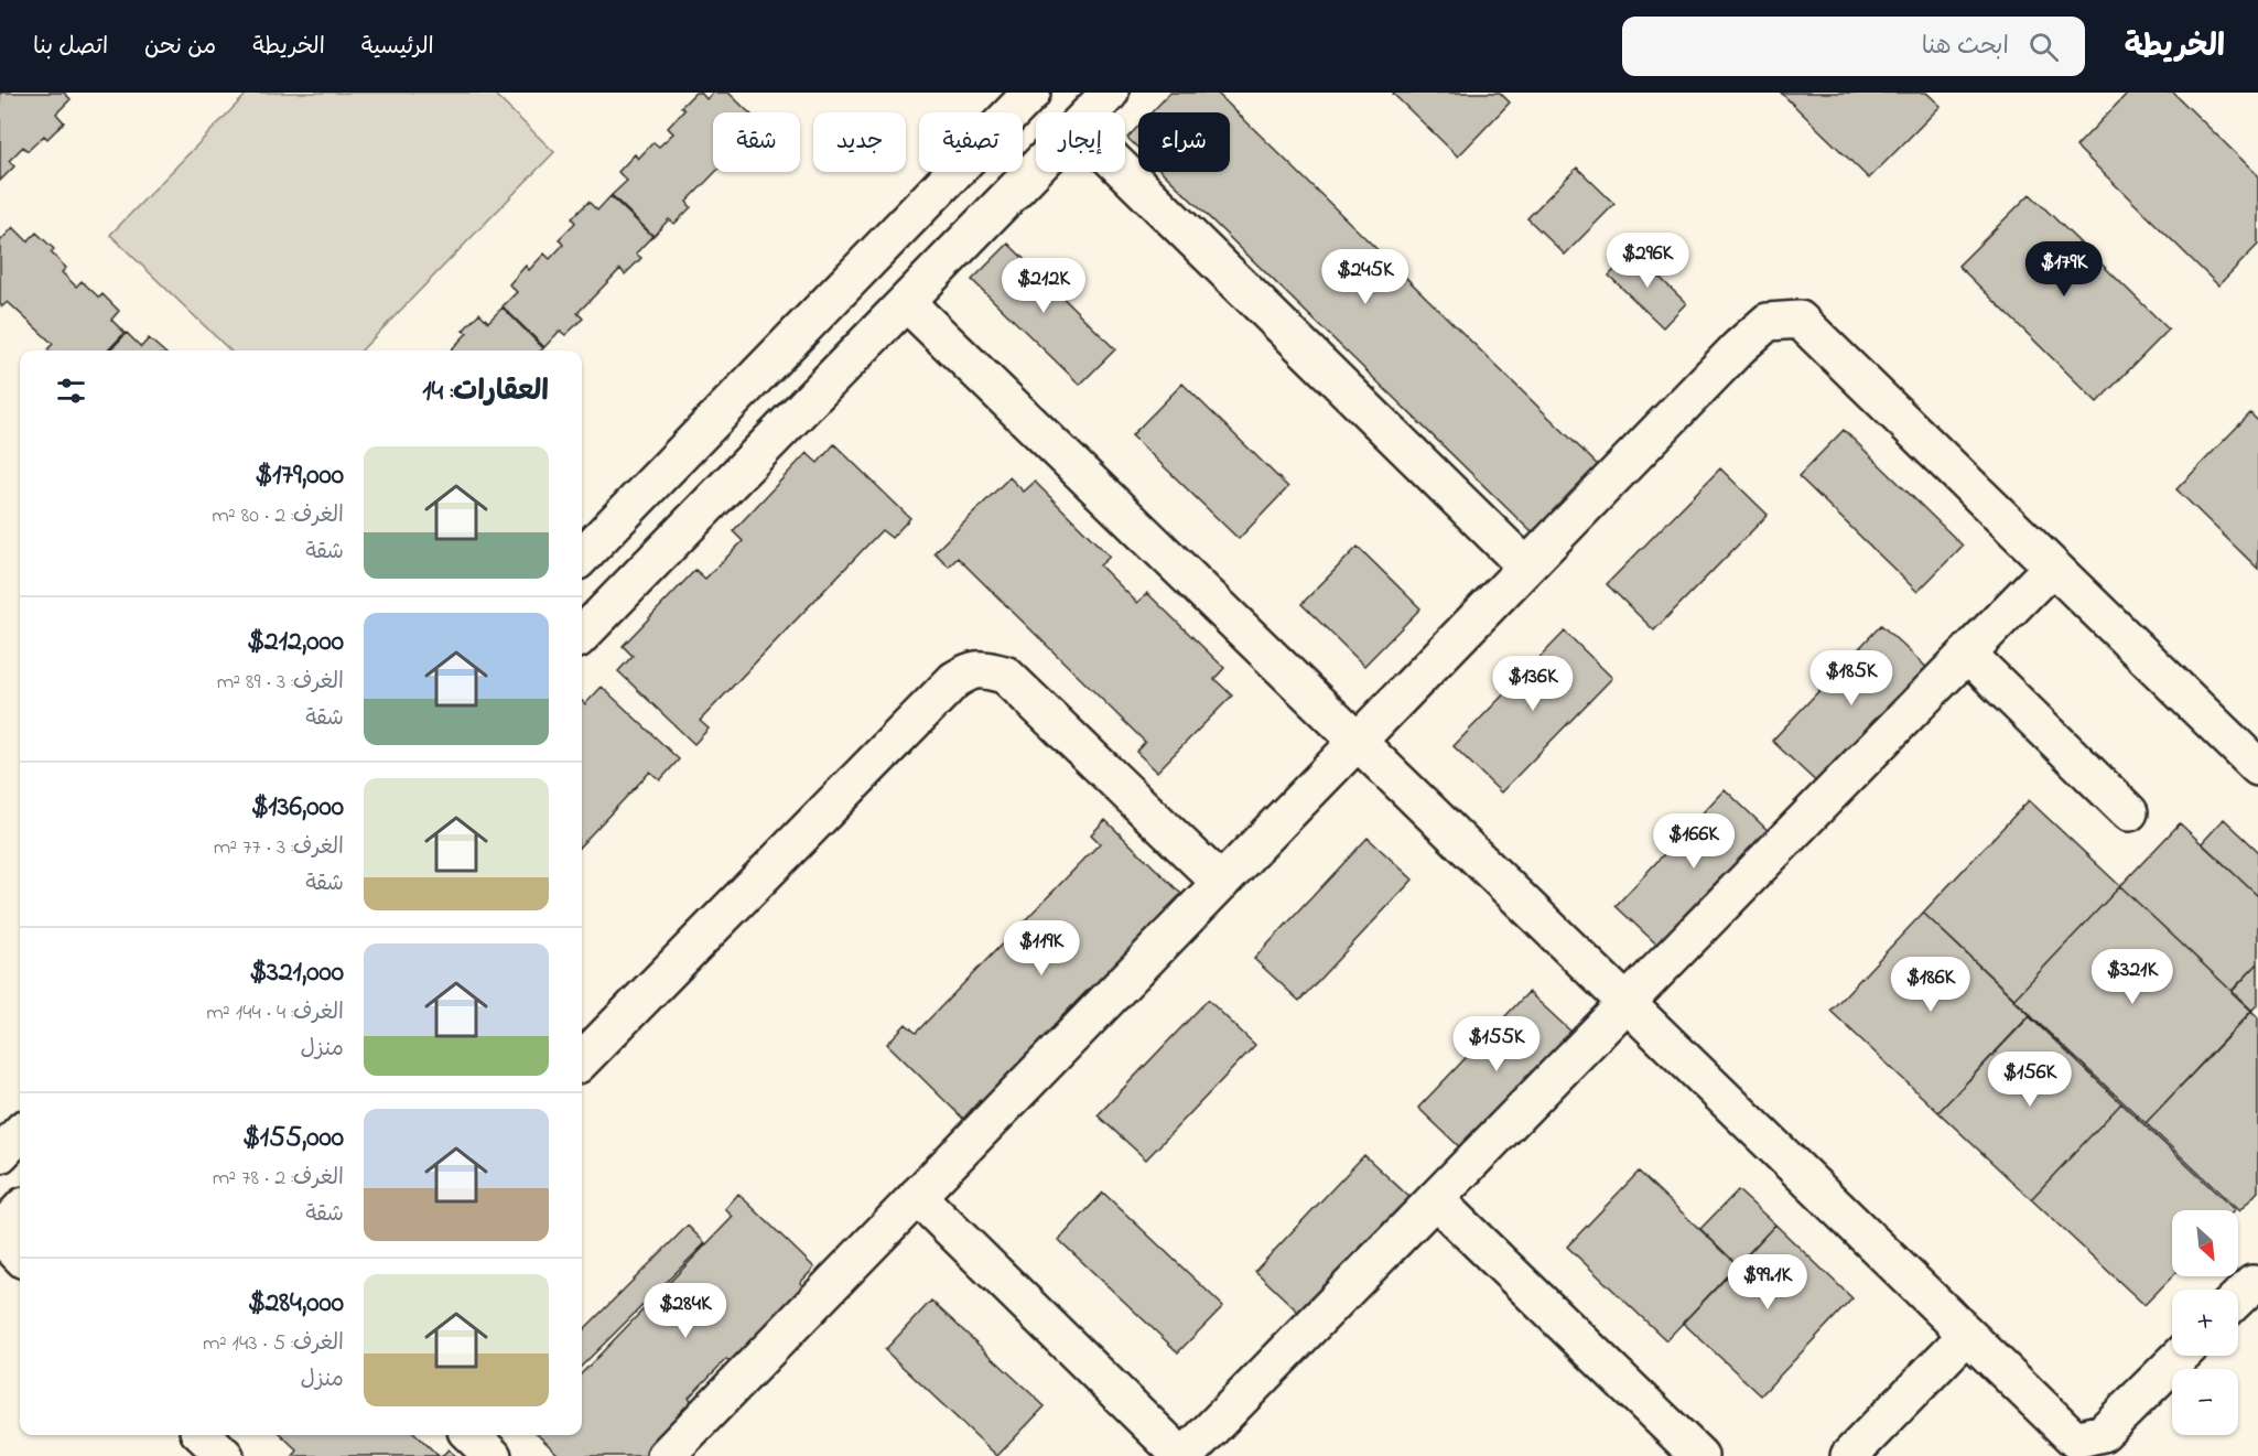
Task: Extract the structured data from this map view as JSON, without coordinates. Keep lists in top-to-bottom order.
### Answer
{
  "north": "bottom right",
  "page": {
    "header": "الخريطة",
    "search": "ابحث هنا",
    "nav": [
      "الرئيسية",
      "الخريطة",
      "من نحن",
      "اتصل بنا"
    ],
    "chip": [
      "شراء",
      "إيجار",
      "تصفية",
      "جديد",
      "شقة"
    ],
    "price": [
      "$296K",
      "$179K",
      "$245K",
      "$212K",
      "$185K",
      "$136K",
      "$166K",
      "$119K",
      "$321K",
      "$186K",
      "$155K",
      "$156K",
      "$99.1K",
      "$284K"
    ],
    "heading": "العقارات: 14",
    "list": [
      {
        "name": "$179,000",
        "note": "الغرف: 2 · 80 m² · شقة"
      },
      {
        "name": "$212,000",
        "note": "الغرف: 3 · 89 m² · شقة"
      },
      {
        "name": "$136,000",
        "note": "الغرف: 3 · 77 m² · شقة"
      },
      {
        "name": "$321,000",
        "note": "الغرف: 4 · 144 m² · منزل"
      },
      {
        "name": "$155,000",
        "note": "الغرف: 2 · 78 m² · شقة"
      },
      {
        "name": "$284,000",
        "note": "الغرف: 5 · 143 m² · منزل"
      }
    ],
    "map_buttons": ["+", "−"]
  }
}
